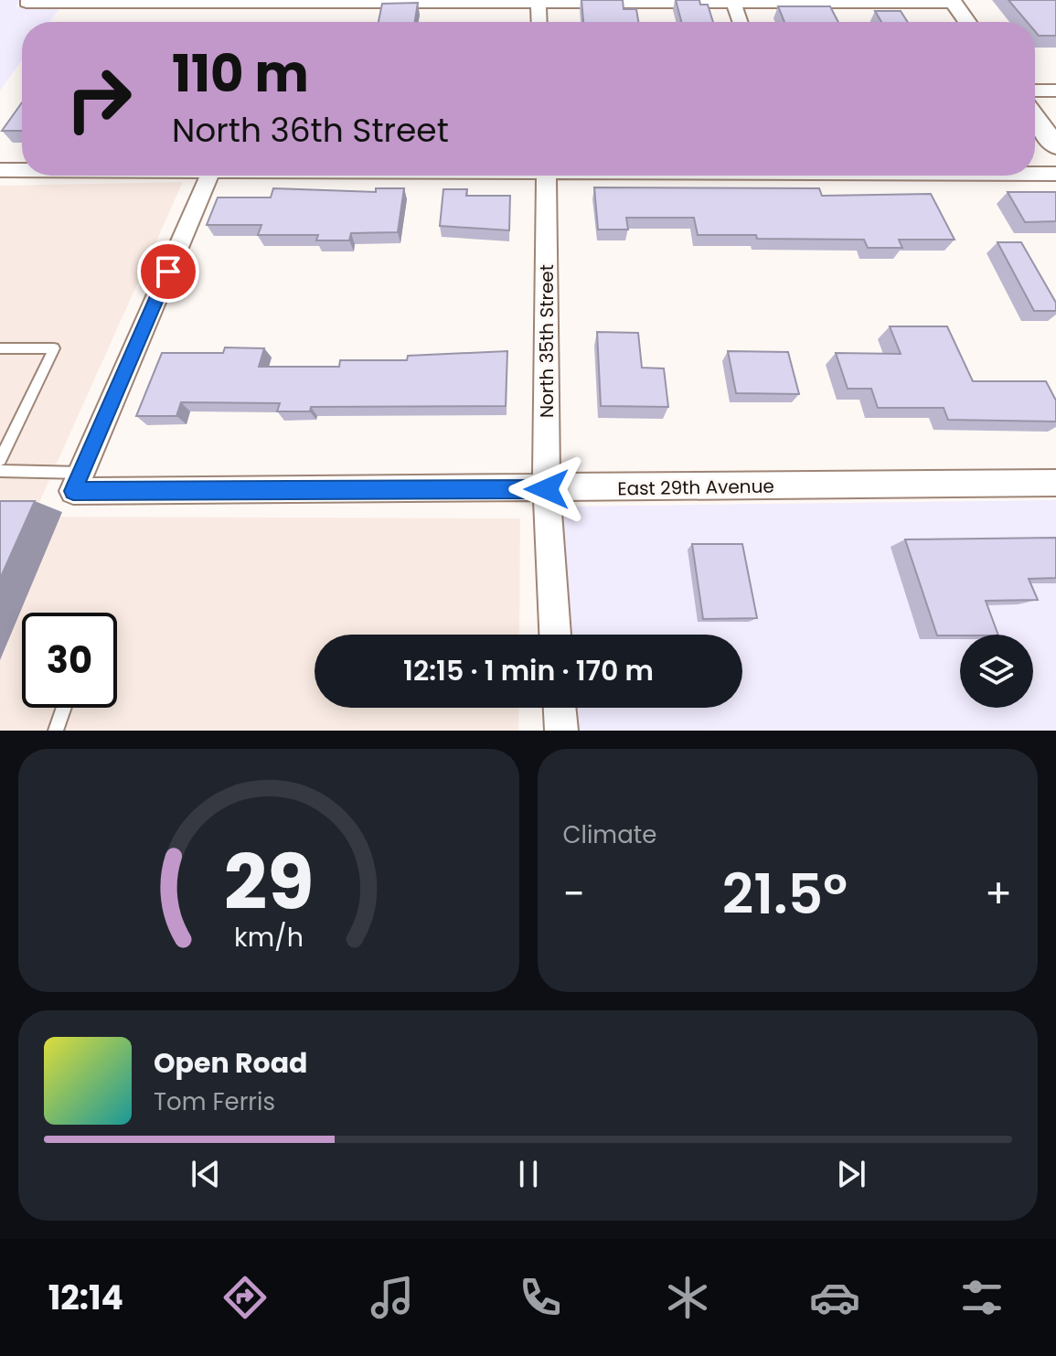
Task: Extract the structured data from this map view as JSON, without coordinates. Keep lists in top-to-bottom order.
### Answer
{
  "streets": {
    "street": ["North 35th Street", "East 29th Avenue"]
  },
  "crossings": [
    ["North 35th Street", "East 29th Avenue"]
  ],
  "page": {
    "turn": ["110 m", "North 36th Street"],
    "limit": "30",
    "trip": "12:15 · 1 min · 170 m",
    "tile": "Climate",
    "heat": ["−", "21.5°", "+"],
    "song": ["Open Road", "Tom Ferris"],
    "tabs": "12:14",
    "gauge": ["29", "km/h"]
  }
}
